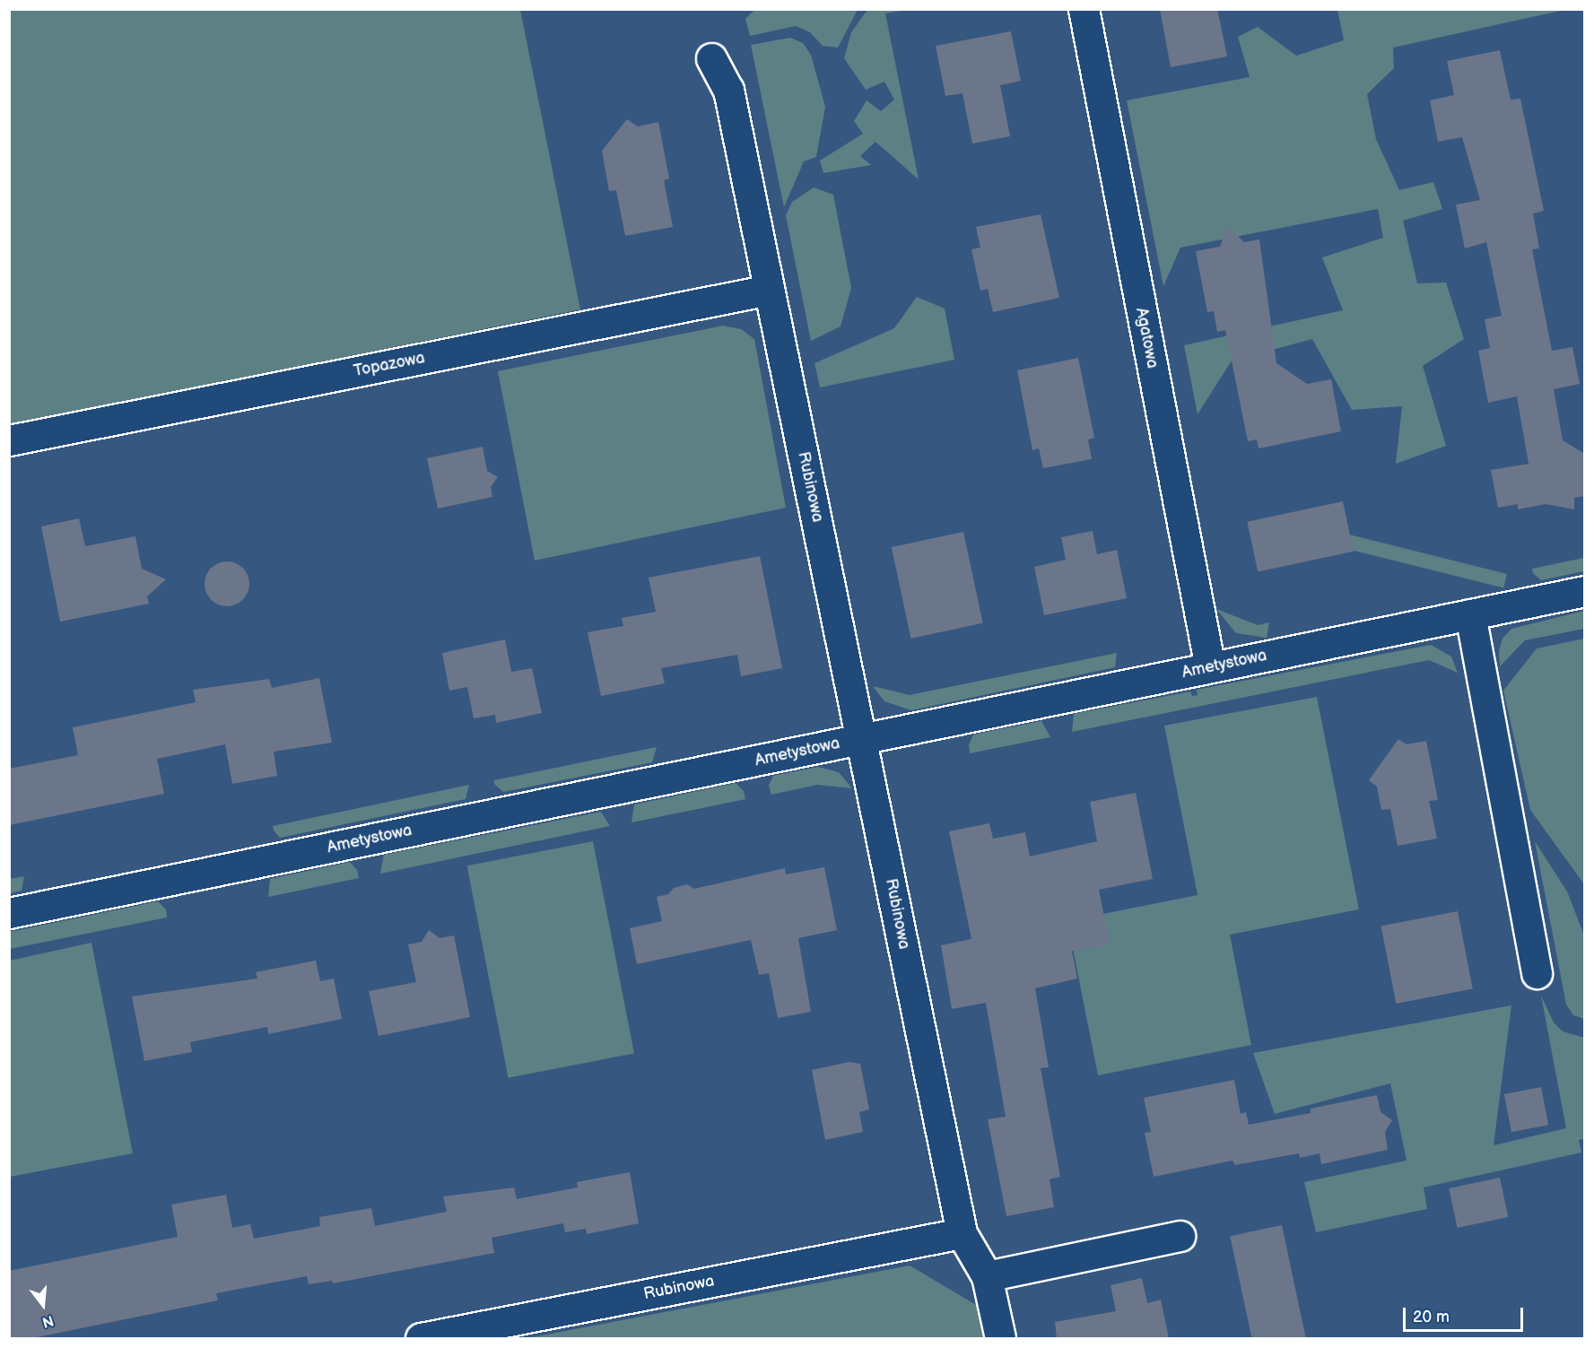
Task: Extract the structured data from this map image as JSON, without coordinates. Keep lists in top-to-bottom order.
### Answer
{
  "streets": {
    "street": [
      "Agatowa",
      "Topazowa",
      "Rubinowa",
      "Ametystowa"
    ]
  },
  "crossings": [
    ["Agatowa", "Ametystowa"],
    ["Topazowa", "Rubinowa"],
    ["Rubinowa", "Ametystowa"]
  ],
  "scale_bar": "20 m",
  "north": "bottom"
}
